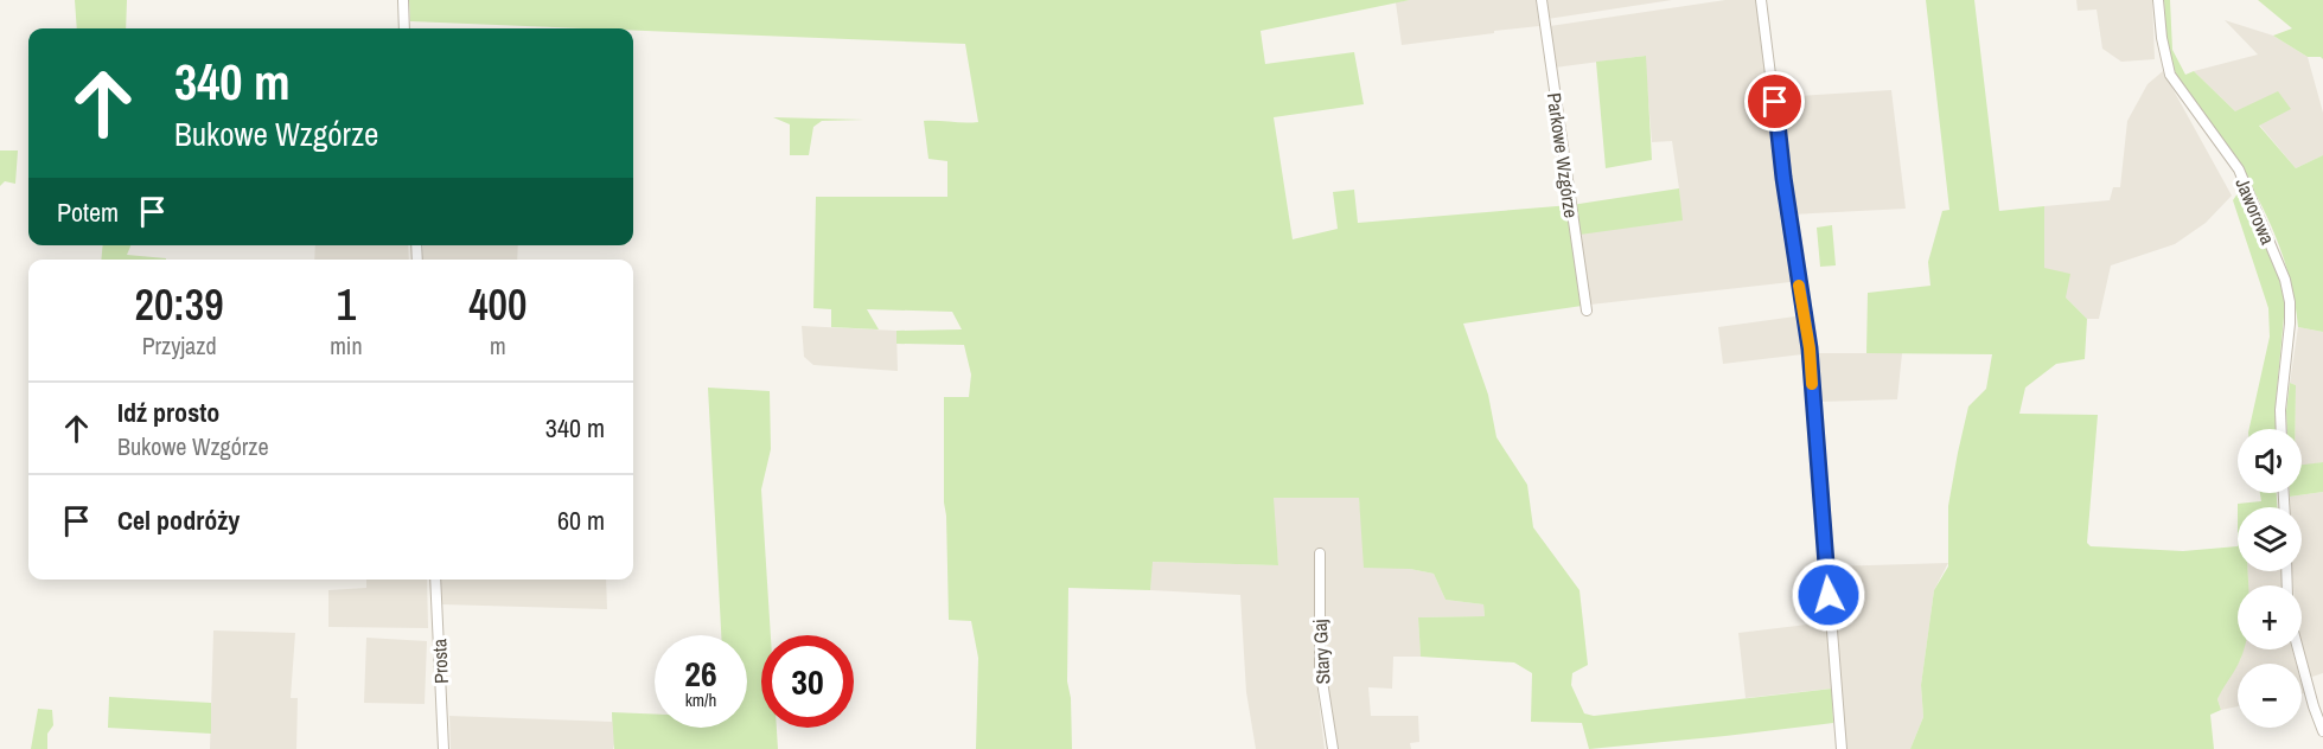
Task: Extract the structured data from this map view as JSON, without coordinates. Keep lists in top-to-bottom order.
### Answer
{
  "streets": {
    "street": [
      "Parkowe Wzgórze",
      "Jaworowa",
      "Stary Gaj",
      "Prosta"
    ]
  },
  "page": {
    "turn": ["340 m", "Bukowe Wzgórze"],
    "then": "Potem",
    "eta": [
      "20:39",
      "Przyjazd",
      "1",
      "min",
      "400",
      "m"
    ],
    "list": [
      {
        "name": "Idź prosto",
        "note": "Bukowe Wzgórze",
        "value": "340 m"
      },
      {
        "name": "Cel podróży",
        "value": "60 m"
      }
    ],
    "map_buttons": ["+", "−"],
    "speed": "26 km/h",
    "limit": "30"
  }
}
